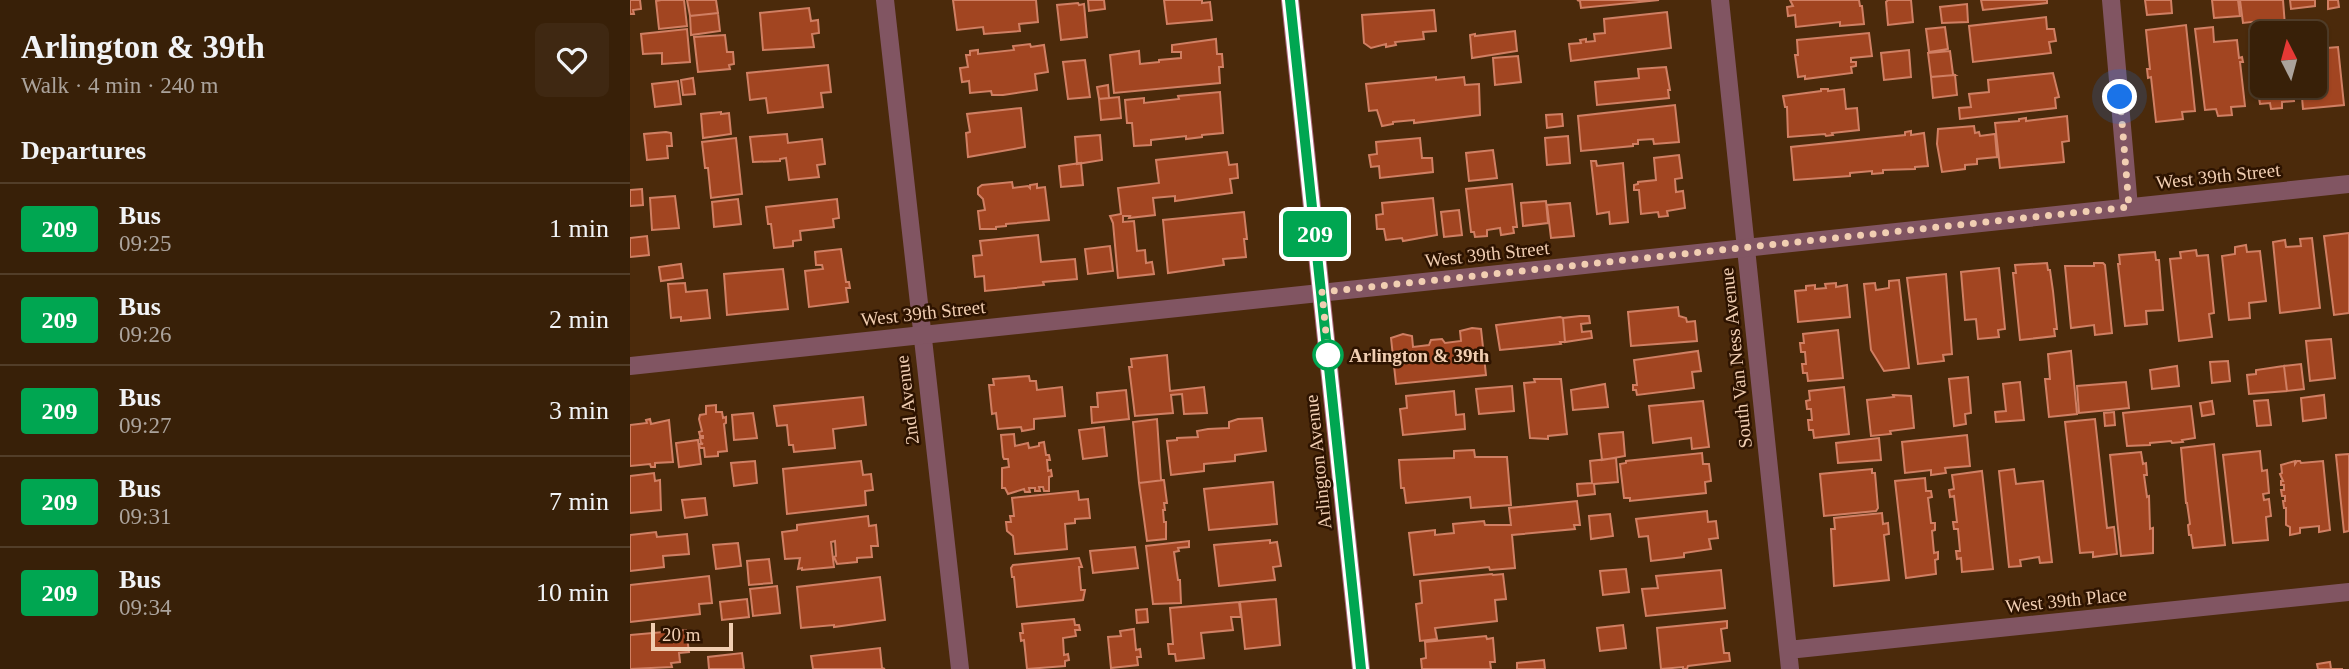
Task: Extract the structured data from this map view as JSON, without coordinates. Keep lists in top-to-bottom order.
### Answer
{
  "streets": {
    "main road": ["Arlington Avenue"],
    "street": [
      "West 39th Street",
      "South Van Ness Avenue",
      "2nd Avenue",
      "West 39th Place"
    ]
  },
  "crossings": [
    ["West 39th Street", "South Van Ness Avenue"],
    ["West 39th Street", "2nd Avenue"],
    ["West 39th Street", "Arlington Avenue"],
    ["South Van Ness Avenue", "West 39th Place"]
  ],
  "places": ["Arlington & 39th"],
  "lines": ["bus line 209"],
  "scale_bar": "20 m",
  "north": "top",
  "page": {
    "heading": [
      ["Arlington & 39th", "Walk · 4 min · 240 m"],
      "Departures"
    ],
    "on_map": "209",
    "list": [
      {
        "mark": "209",
        "name": "Bus",
        "note": "09:25",
        "value": "1 min"
      },
      {
        "mark": "209",
        "name": "Bus",
        "note": "09:26",
        "value": "2 min"
      },
      {
        "mark": "209",
        "name": "Bus",
        "note": "09:27",
        "value": "3 min"
      },
      {
        "mark": "209",
        "name": "Bus",
        "note": "09:31",
        "value": "7 min"
      },
      {
        "mark": "209",
        "name": "Bus",
        "note": "09:34",
        "value": "10 min"
      }
    ],
    "scale": "20 m"
  }
}
